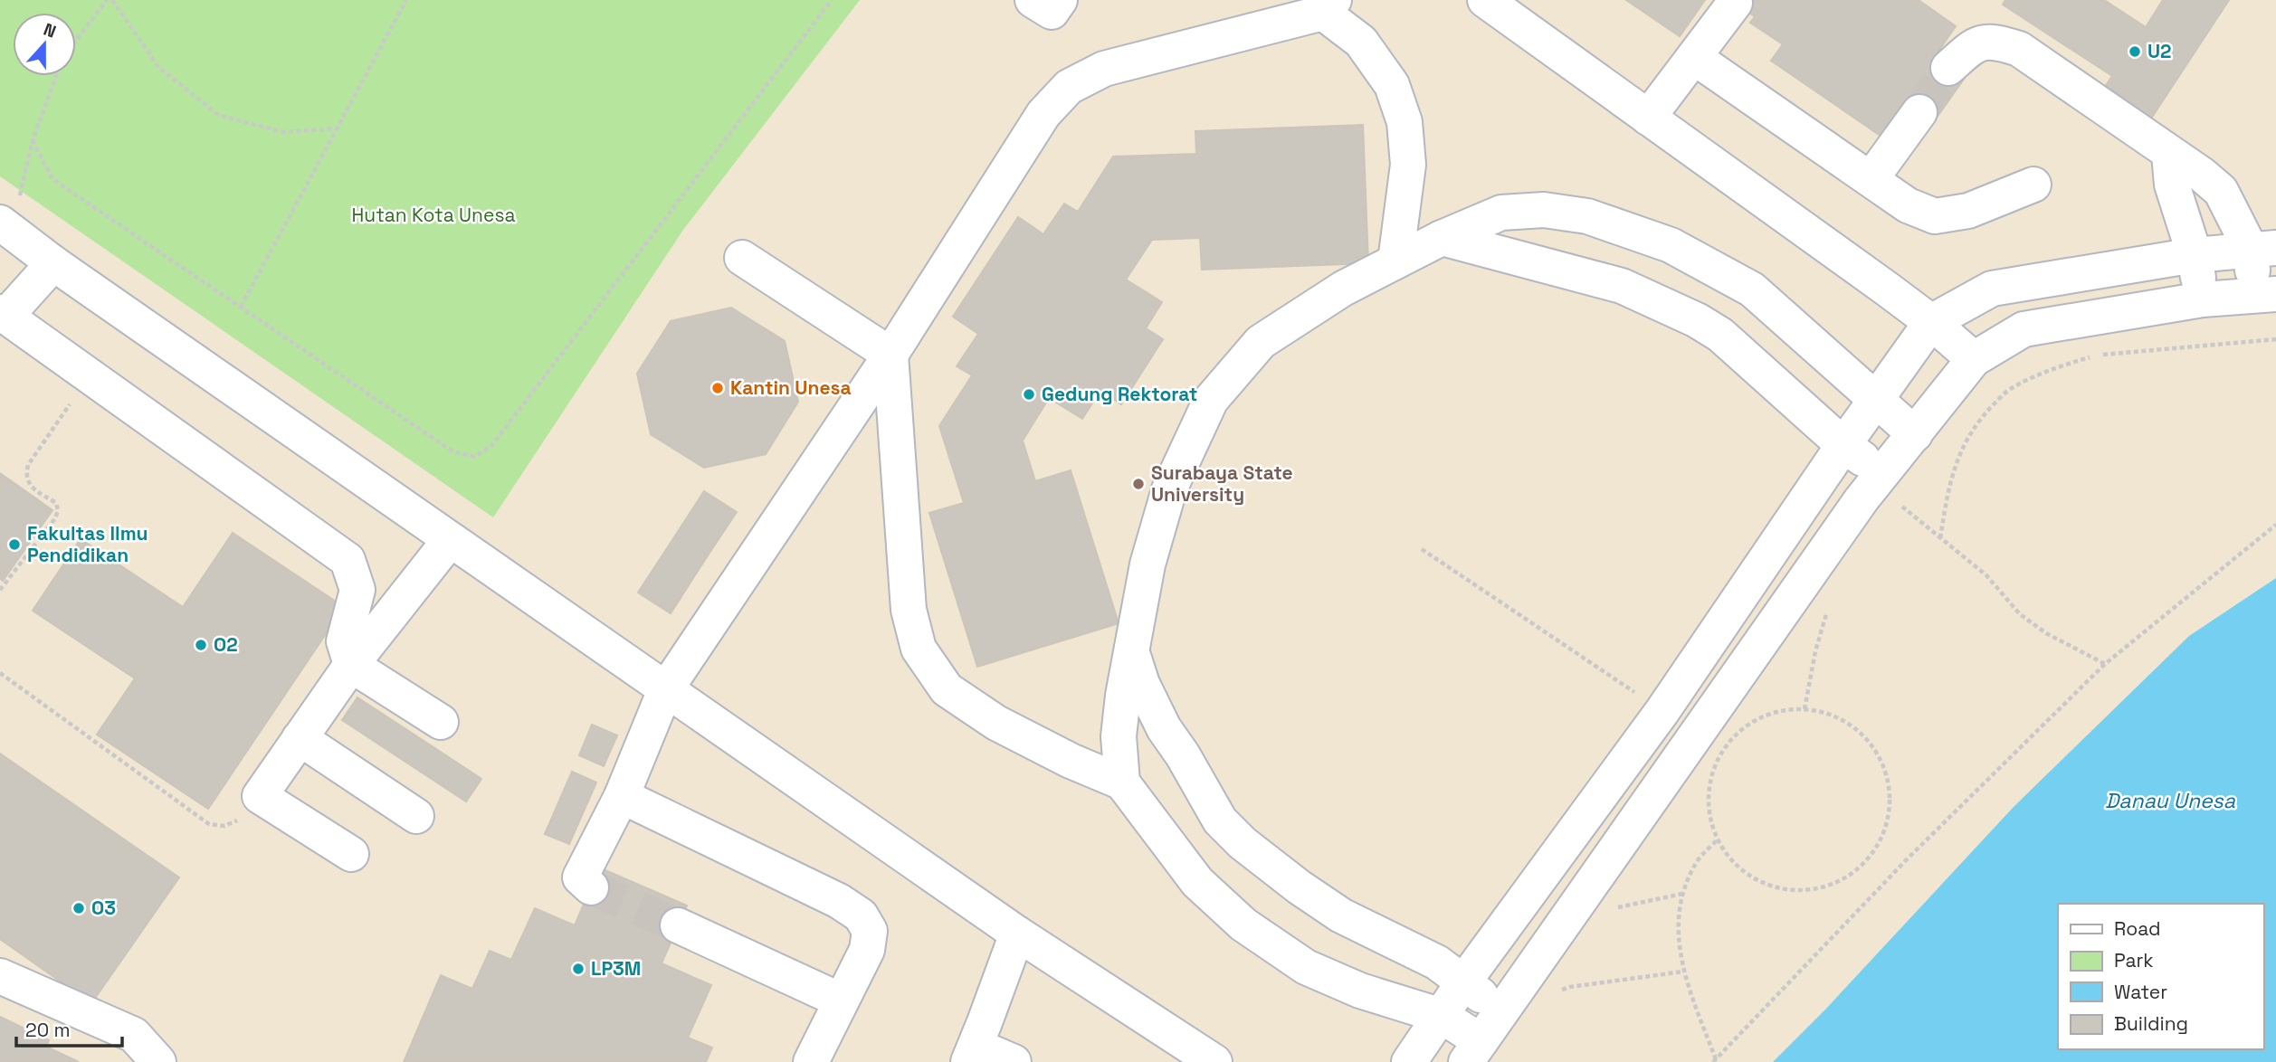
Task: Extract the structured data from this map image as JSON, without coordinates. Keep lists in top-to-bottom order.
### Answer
{
  "water": ["Danau Unesa"],
  "parks": ["Hutan Kota Unesa"],
  "places": [
    "U2",
    "Kantin Unesa",
    "Gedung Rektorat",
    "Surabaya State University",
    "Fakultas Ilmu Pendidikan",
    "O2",
    "O3",
    "LP3M"
  ],
  "legend": [
    "Road",
    "Park",
    "Water",
    "Building"
  ],
  "scale_bar": "20 m",
  "north": "top"
}
